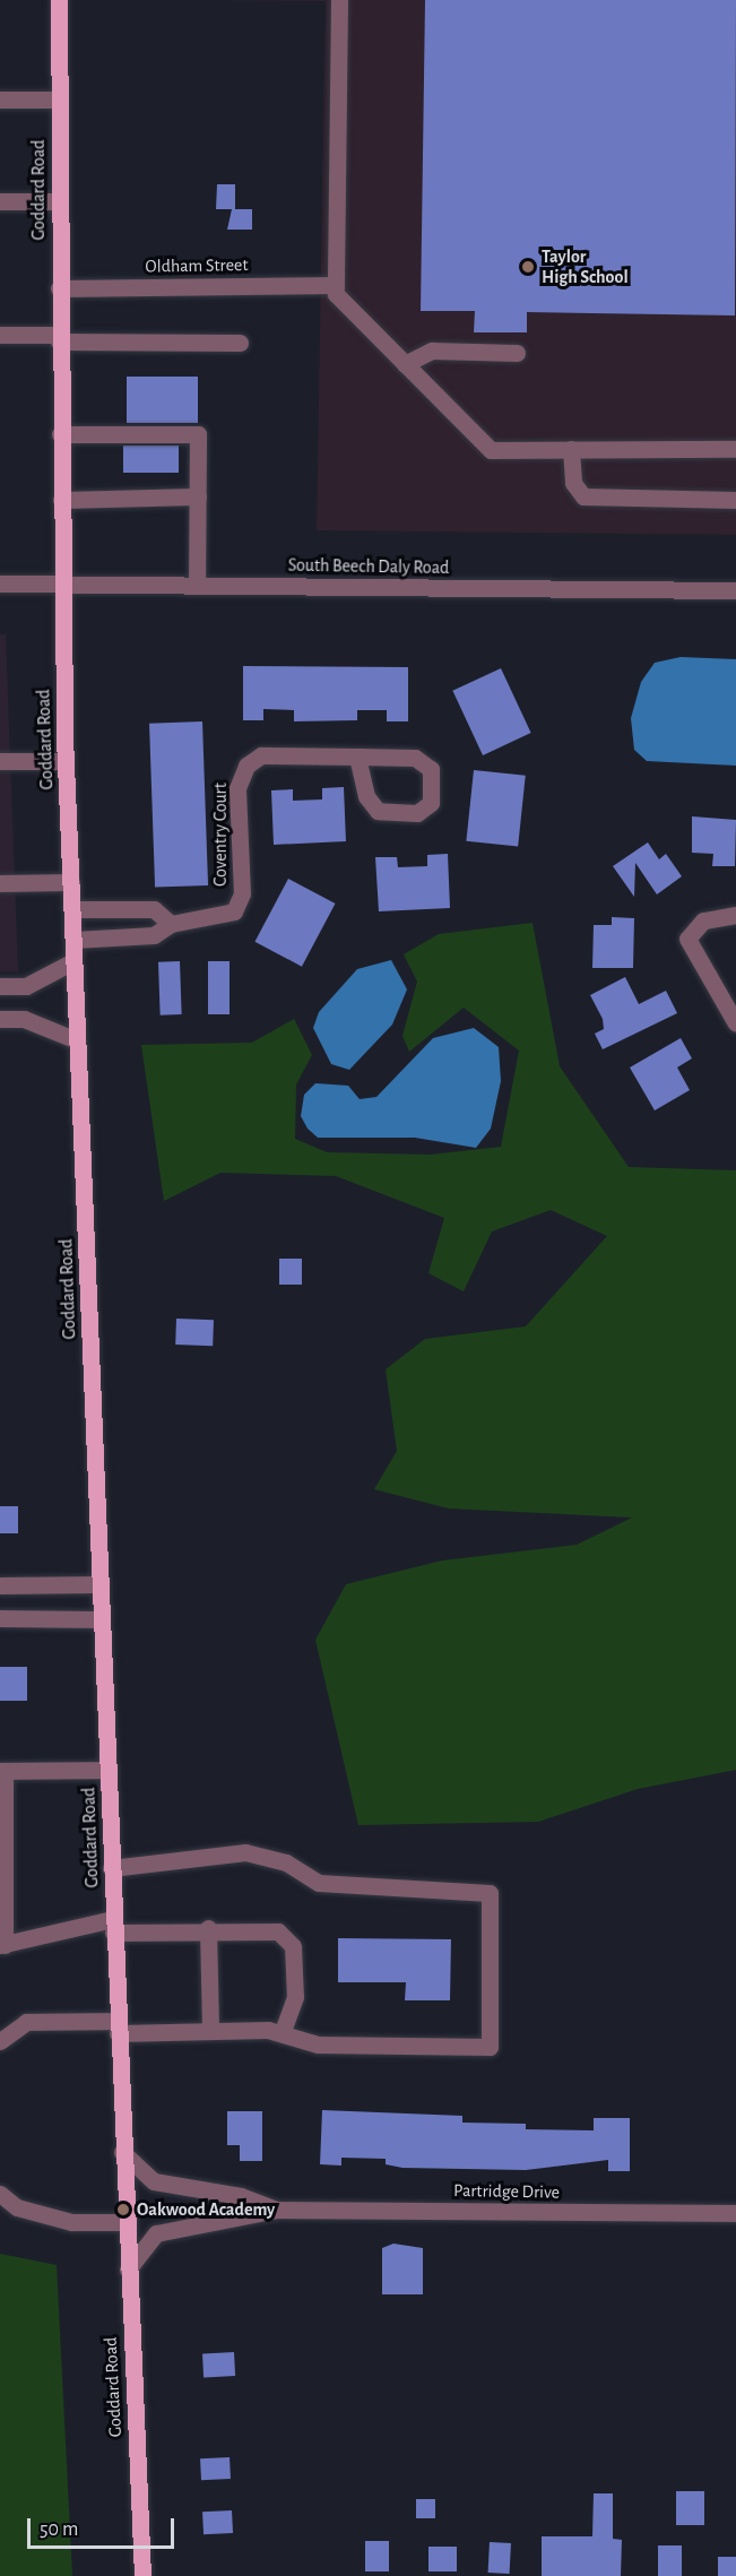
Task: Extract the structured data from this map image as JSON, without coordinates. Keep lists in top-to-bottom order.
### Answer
{
  "streets": {
    "main road": ["Goddard Road"],
    "street": [
      "Oldham Street",
      "South Beech Daly Road",
      "Coventry Court",
      "Partridge Drive"
    ]
  },
  "crossings": [
    ["Goddard Road", "Oldham Street"],
    ["Goddard Road", "South Beech Daly Road"],
    ["Goddard Road", "Coventry Court"]
  ],
  "places": ["Taylor High School", "Oakwood Academy"],
  "scale_bar": "50 m"
}
